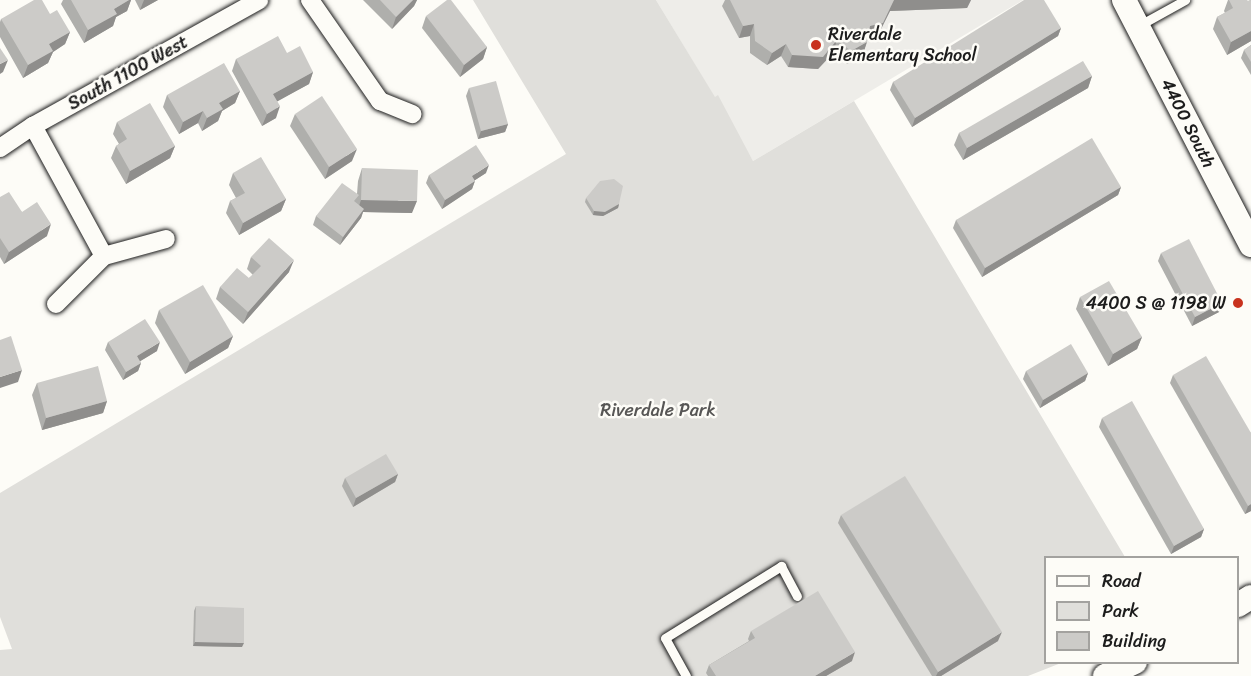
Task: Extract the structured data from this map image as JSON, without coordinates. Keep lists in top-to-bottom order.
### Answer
{
  "streets": {
    "street": ["South 1100 West", "4400 South"]
  },
  "parks": ["Riverdale Park"],
  "places": ["Riverdale Elementary School", "4400 S @ 1198 W"],
  "legend": ["Road", "Park", "Building"]
}
